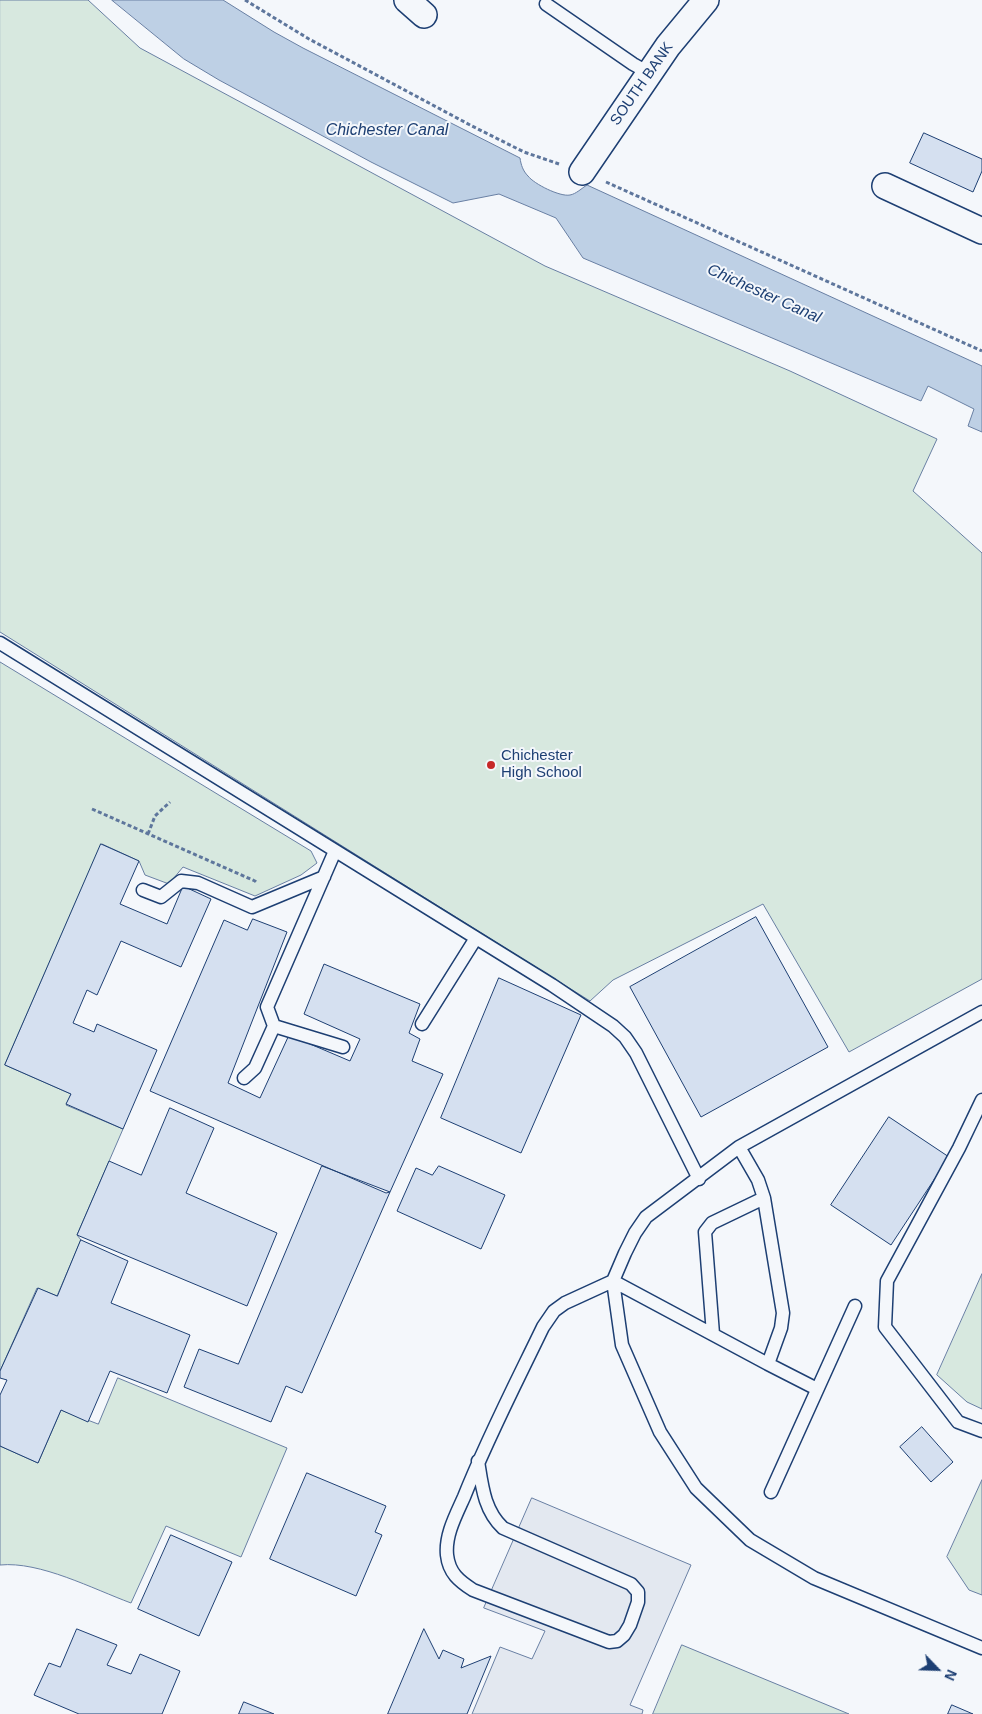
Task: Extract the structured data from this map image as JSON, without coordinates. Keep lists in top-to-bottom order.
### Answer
{
  "streets": {
    "street": ["SOUTH BANK"]
  },
  "water": ["Chichester Canal"],
  "places": ["Chichester High School"],
  "north": "bottom right"
}
